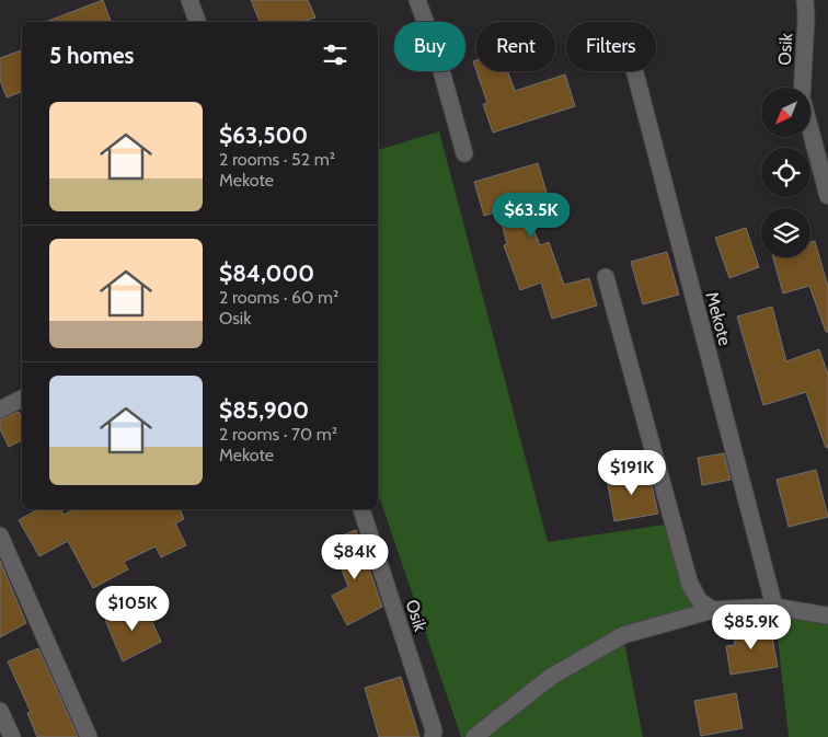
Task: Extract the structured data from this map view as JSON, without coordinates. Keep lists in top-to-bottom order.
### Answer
{
  "streets": {
    "street": ["Osik", "Mekote"]
  },
  "north": "bottom left",
  "page": {
    "chip": ["Buy", "Rent", "Filters"],
    "heading": "5 homes",
    "list": [
      {
        "name": "$63,500",
        "note": "2 rooms · 52 m² · Mekote"
      },
      {
        "name": "$84,000",
        "note": "2 rooms · 60 m² · Osik"
      },
      {
        "name": "$85,900",
        "note": "2 rooms · 70 m² · Mekote"
      }
    ],
    "price": [
      "$63.5K",
      "$191K",
      "$84K",
      "$105K",
      "$85.9K"
    ]
  }
}
